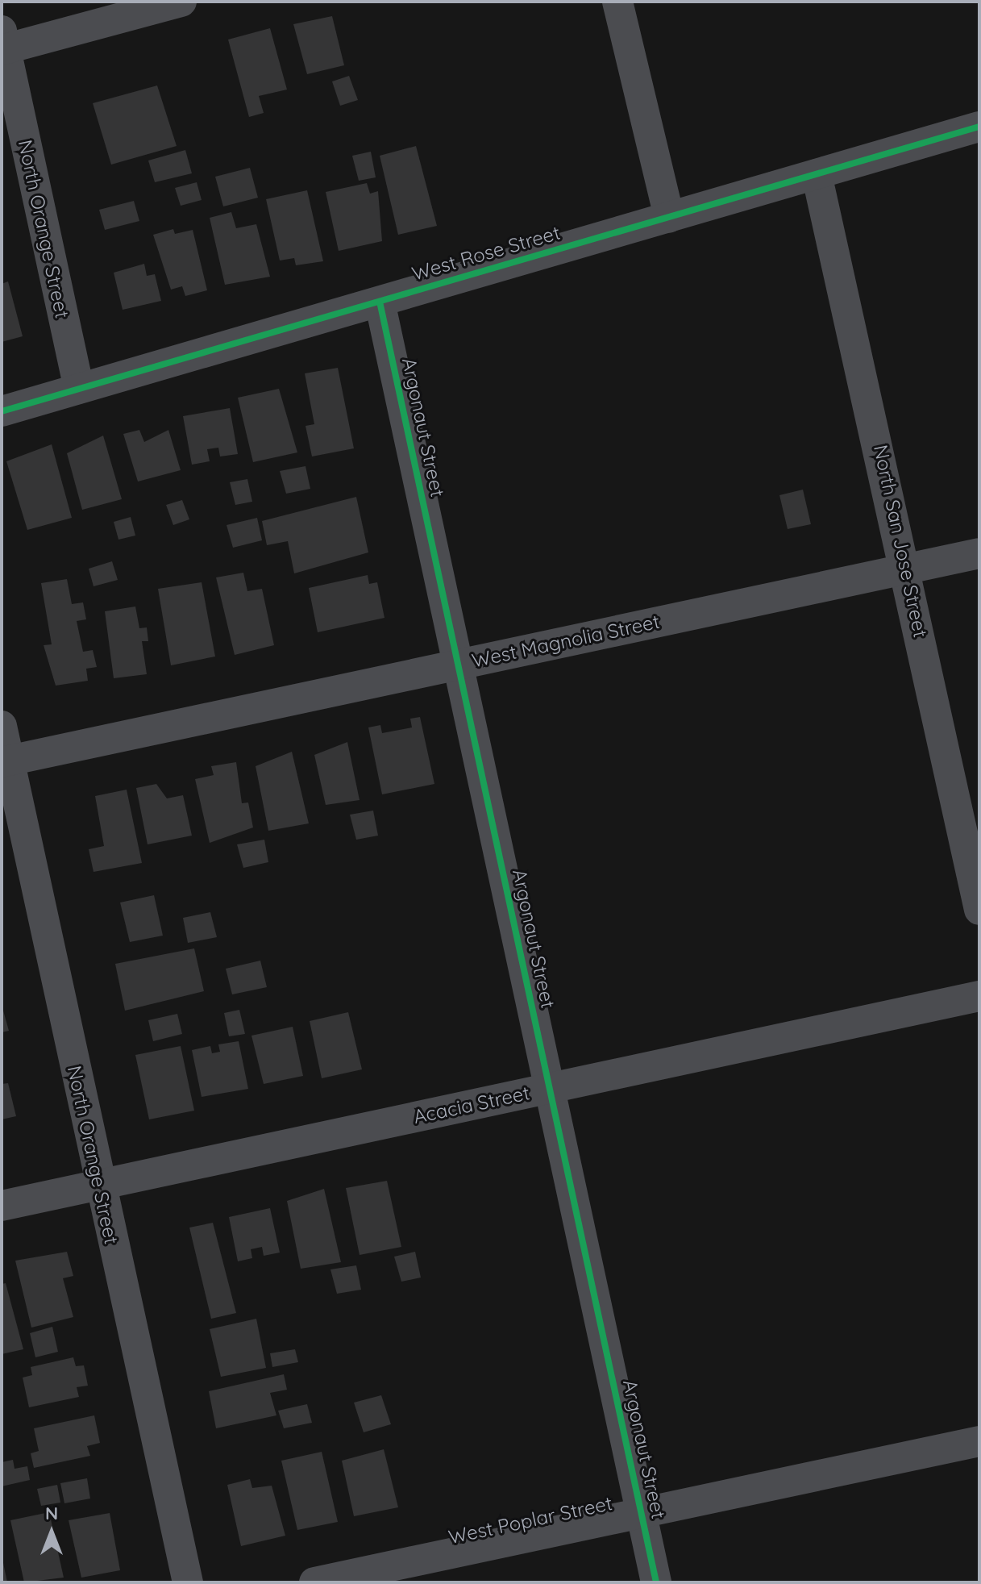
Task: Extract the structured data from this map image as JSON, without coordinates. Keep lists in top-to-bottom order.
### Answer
{
  "streets": {
    "street": [
      "North Orange Street",
      "West Rose Street",
      "Argonaut Street",
      "North San Jose Street",
      "West Magnolia Street",
      "Acacia Street",
      "West Poplar Street"
    ]
  },
  "crossings": [
    ["North Orange Street", "West Rose Street"],
    ["North Orange Street", "West Magnolia Street"],
    ["North Orange Street", "Acacia Street"],
    ["West Rose Street", "Argonaut Street"],
    ["West Rose Street", "North San Jose Street"],
    ["Argonaut Street", "West Magnolia Street"],
    ["Argonaut Street", "Acacia Street"],
    ["Argonaut Street", "West Poplar Street"],
    ["North San Jose Street", "West Magnolia Street"]
  ],
  "north": "top"
}
